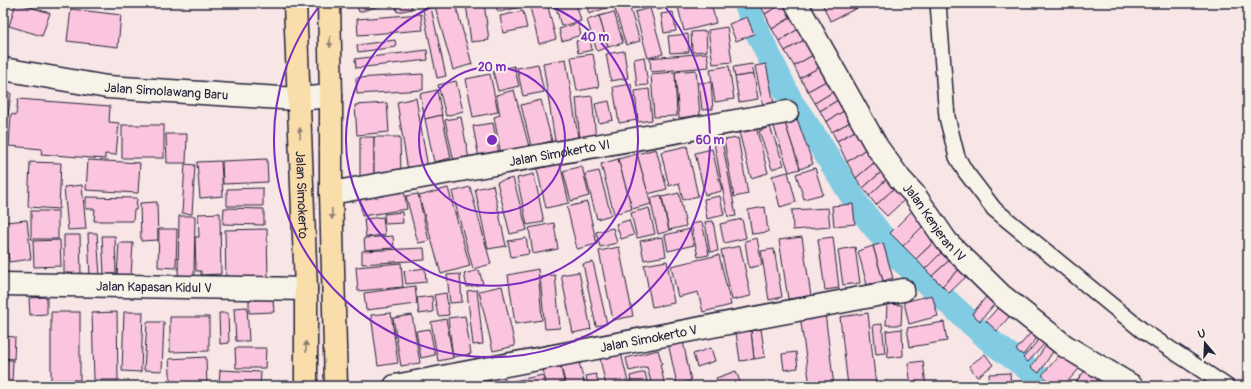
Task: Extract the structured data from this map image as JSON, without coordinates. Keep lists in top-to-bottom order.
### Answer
{
  "streets": {
    "highway": ["Jalan Simokerto"],
    "street": [
      "Jalan Simolawang Baru",
      "Jalan Simokerto VI",
      "Jalan Kenjeran IV",
      "Jalan Kapasan Kidul V",
      "Jalan Simokerto V"
    ]
  },
  "crossings": [
    ["Jalan Simolawang Baru", "Jalan Simokerto"],
    ["Jalan Simokerto", "Jalan Kapasan Kidul V"]
  ],
  "north": "top",
  "rings": ["40 m", "20 m", "60 m"]
}
